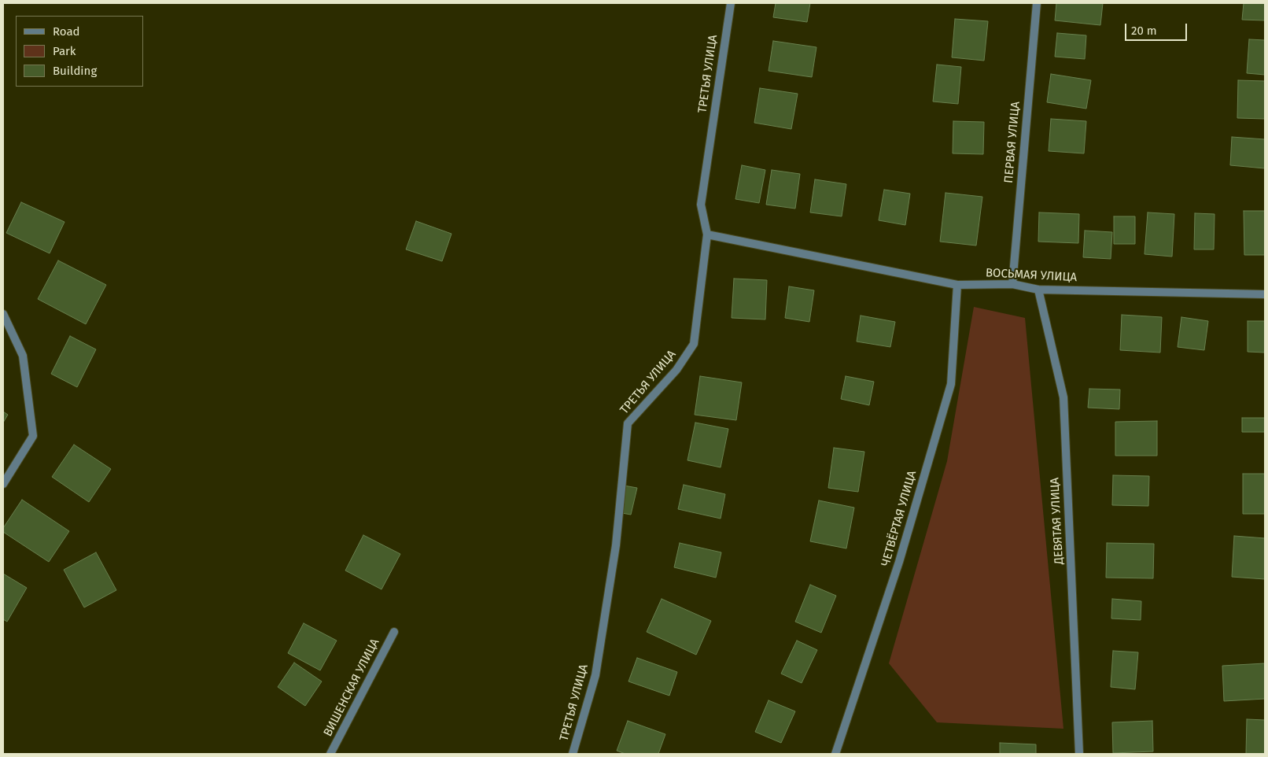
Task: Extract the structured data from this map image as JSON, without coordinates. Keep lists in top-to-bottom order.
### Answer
{
  "streets": {
    "street": [
      "ТРЕТЬЯ УЛИЦА",
      "ПЕРВАЯ УЛИЦА",
      "ВОСЬМАЯ УЛИЦА",
      "ЧЕТВЁРТАЯ УЛИЦА",
      "ДЕВЯТАЯ УЛИЦА",
      "ВИШЕНСКАЯ УЛИЦА"
    ]
  },
  "crossings": [
    ["ТРЕТЬЯ УЛИЦА", "ВОСЬМАЯ УЛИЦА"],
    ["ПЕРВАЯ УЛИЦА", "ВОСЬМАЯ УЛИЦА"],
    ["ВОСЬМАЯ УЛИЦА", "ЧЕТВЁРТАЯ УЛИЦА"],
    ["ВОСЬМАЯ УЛИЦА", "ДЕВЯТАЯ УЛИЦА"]
  ],
  "legend": ["Road", "Park", "Building"],
  "scale_bar": "20 m"
}
